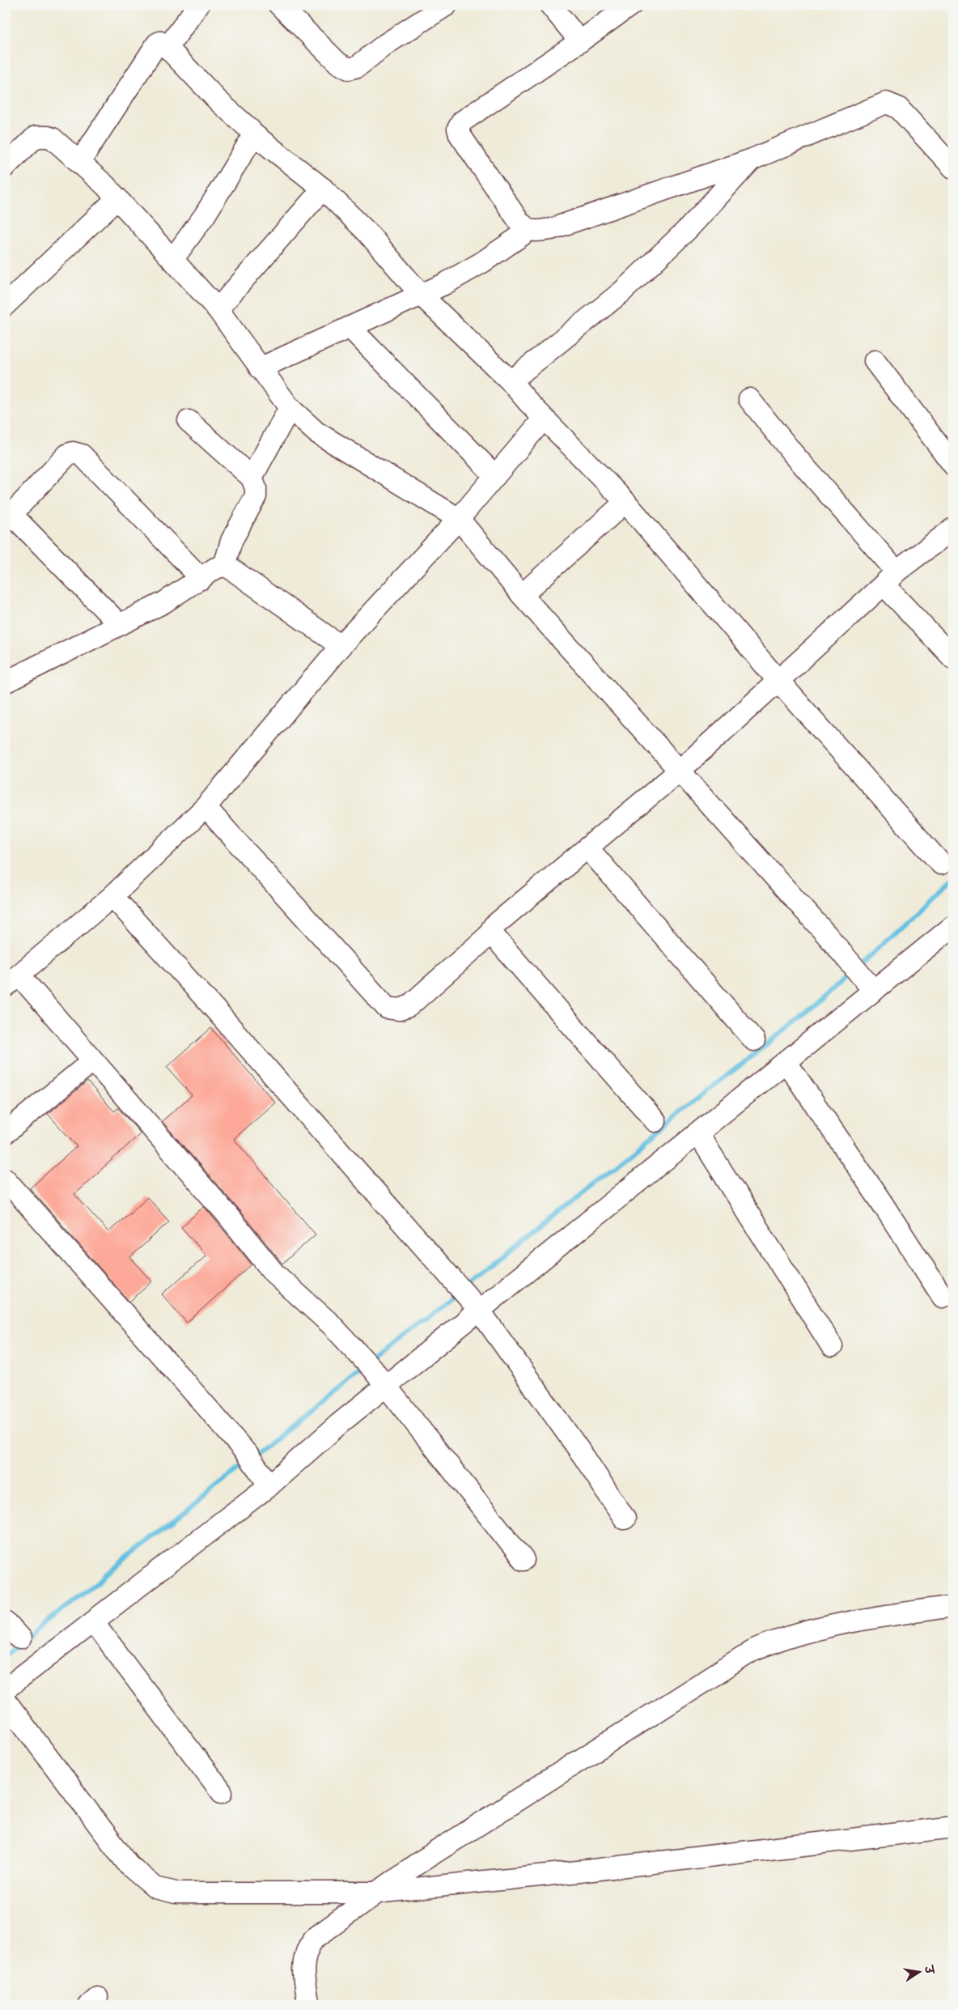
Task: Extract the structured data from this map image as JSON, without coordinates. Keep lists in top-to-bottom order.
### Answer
{
  "north": "right"
}
